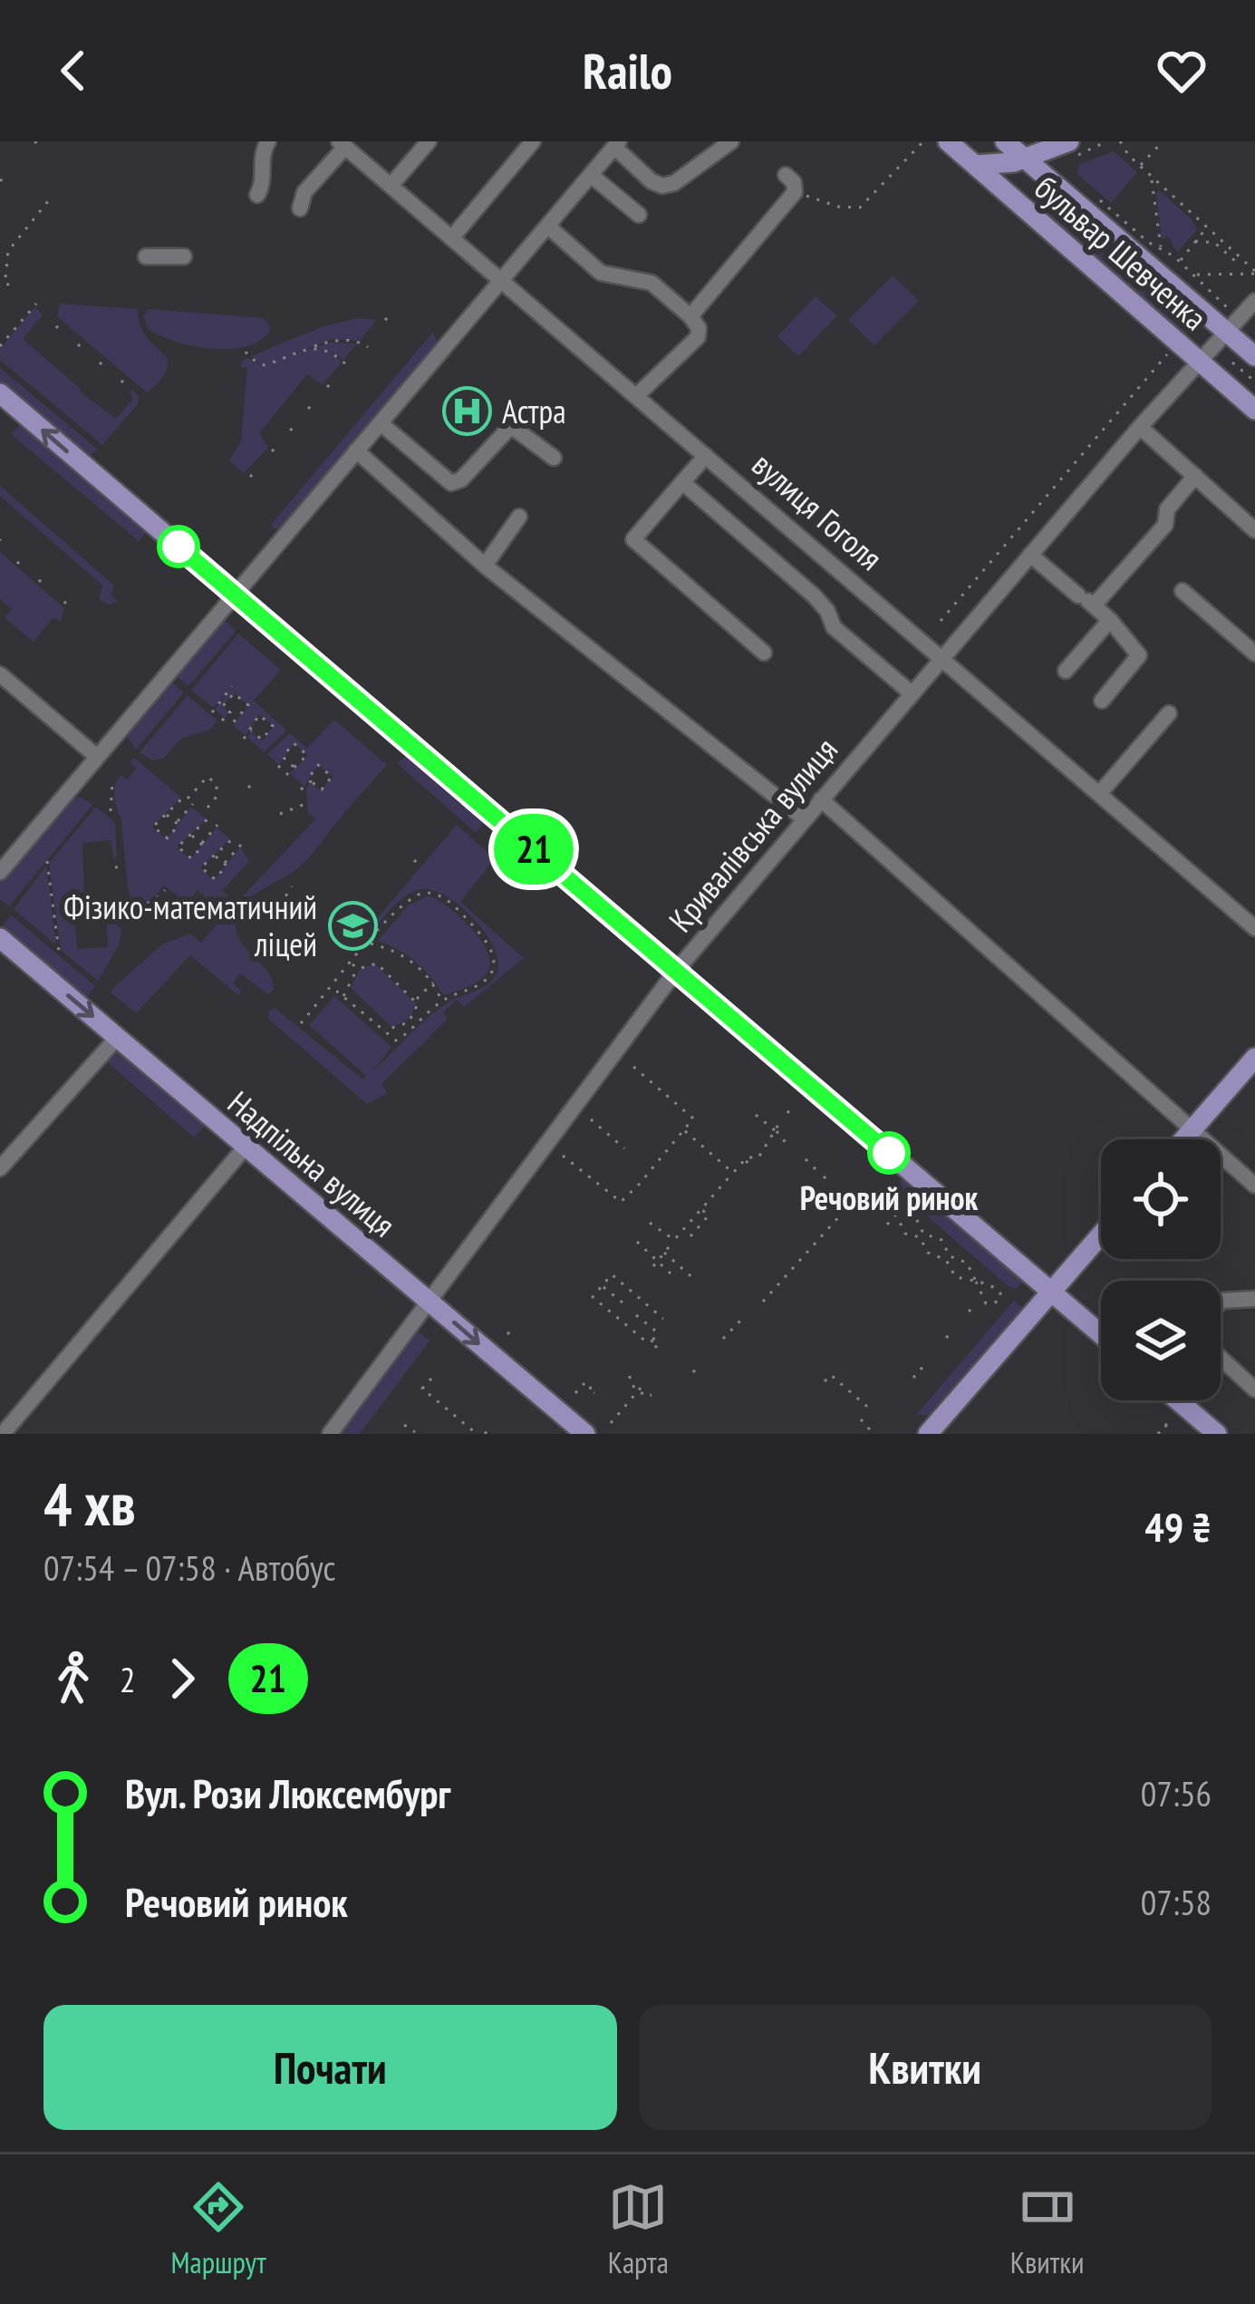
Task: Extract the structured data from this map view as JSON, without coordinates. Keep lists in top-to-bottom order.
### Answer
{
  "streets": {
    "main road": ["бульвар Шевченка", "Надпільна вулиця"],
    "street": ["вулиця Гоголя", "Кривалівська вулиця"]
  },
  "crossings": [
    ["бульвар Шевченка", "Кривалівська вулиця"],
    ["вулиця Гоголя", "Кривалівська вулиця"],
    ["Кривалівська вулиця", "Надпільна вулиця"]
  ],
  "one_way": ["Надпільна вулиця"],
  "places": {
    "hospital": ["Астра"],
    "school or university": ["Фізико-математичний ліцей"],
    "other": ["Речовий ринок"]
  },
  "lines": ["bus line 21"],
  "page": {
    "header": "Railo",
    "on_map": "21",
    "heading": ["4 хв", "07:54 – 07:58 · Автобус", "49 ₴"],
    "legs": ["2", "21"],
    "list": [
      {
        "name": "Вул. Рози Люксембург",
        "value": "07:56"
      },
      {
        "name": "Речовий ринок",
        "value": "07:58"
      }
    ],
    "buttons": ["Почати", "Квитки"],
    "tabs": ["Маршрут", "Карта", "Квитки"]
  }
}
